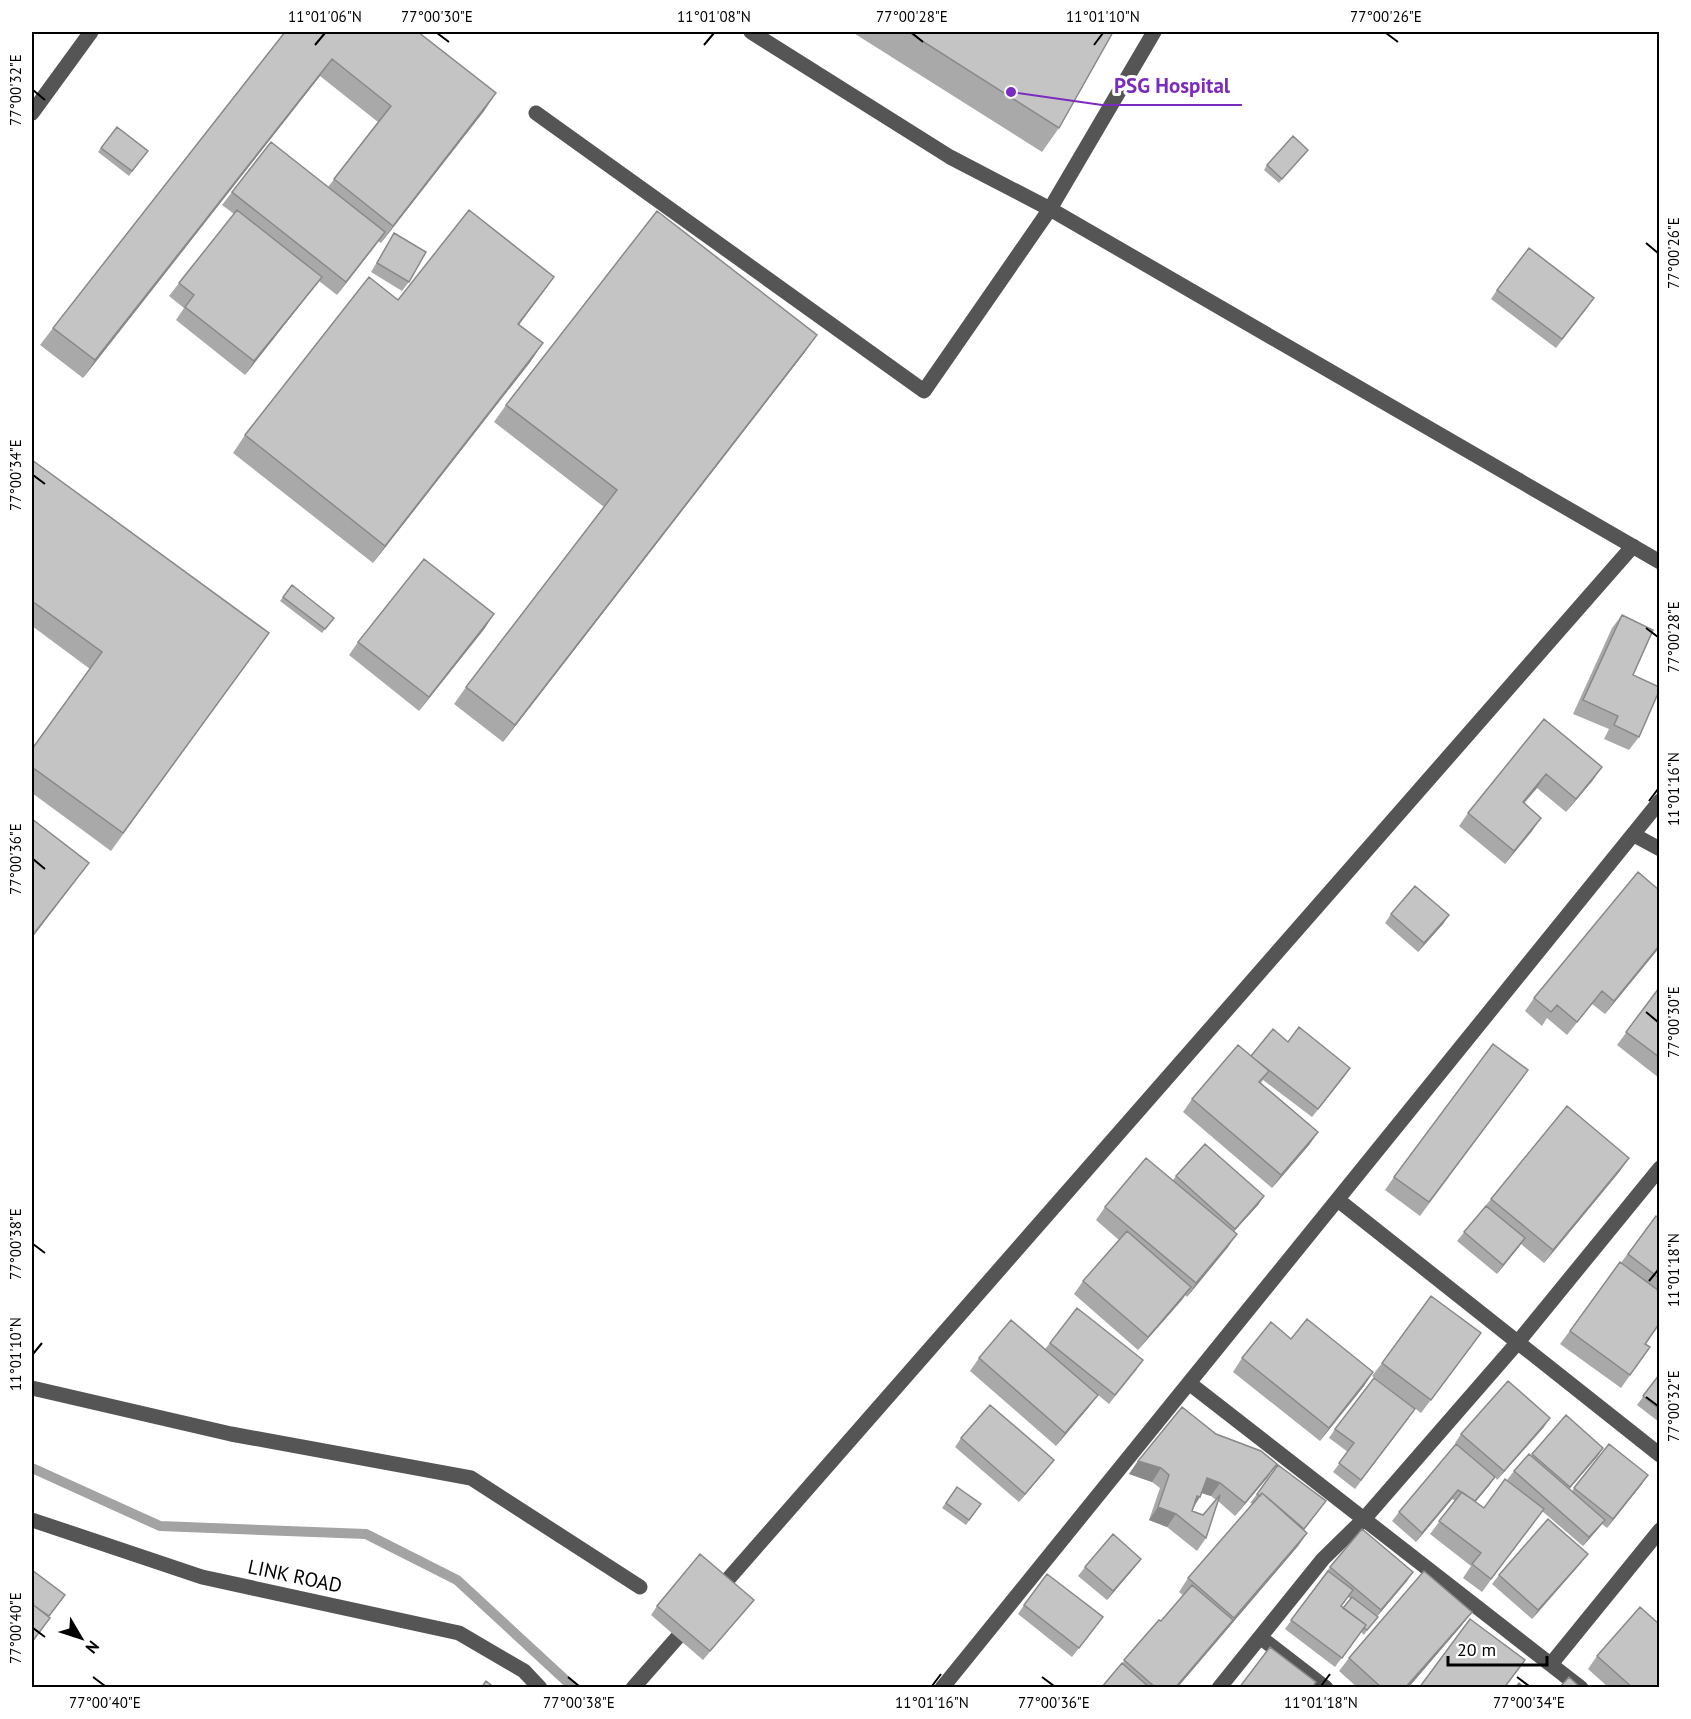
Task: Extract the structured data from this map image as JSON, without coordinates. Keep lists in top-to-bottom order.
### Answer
{
  "streets": {
    "street": ["LINK ROAD"]
  },
  "places": ["PSG Hospital"],
  "scale_bar": "20 m",
  "north": "bottom right",
  "coordinates": [
    "11°01'06\"N",
    "77°00'30\"E",
    "11°01'08\"N",
    "77°00'28\"E",
    "11°01'10\"N",
    "77°00'26\"E",
    "77°00'32\"E",
    "77°00'34\"E",
    "11°01'16\"N",
    "77°00'36\"E",
    "77°00'38\"E",
    "11°01'18\"N",
    "77°00'40\"E"
  ]
}
